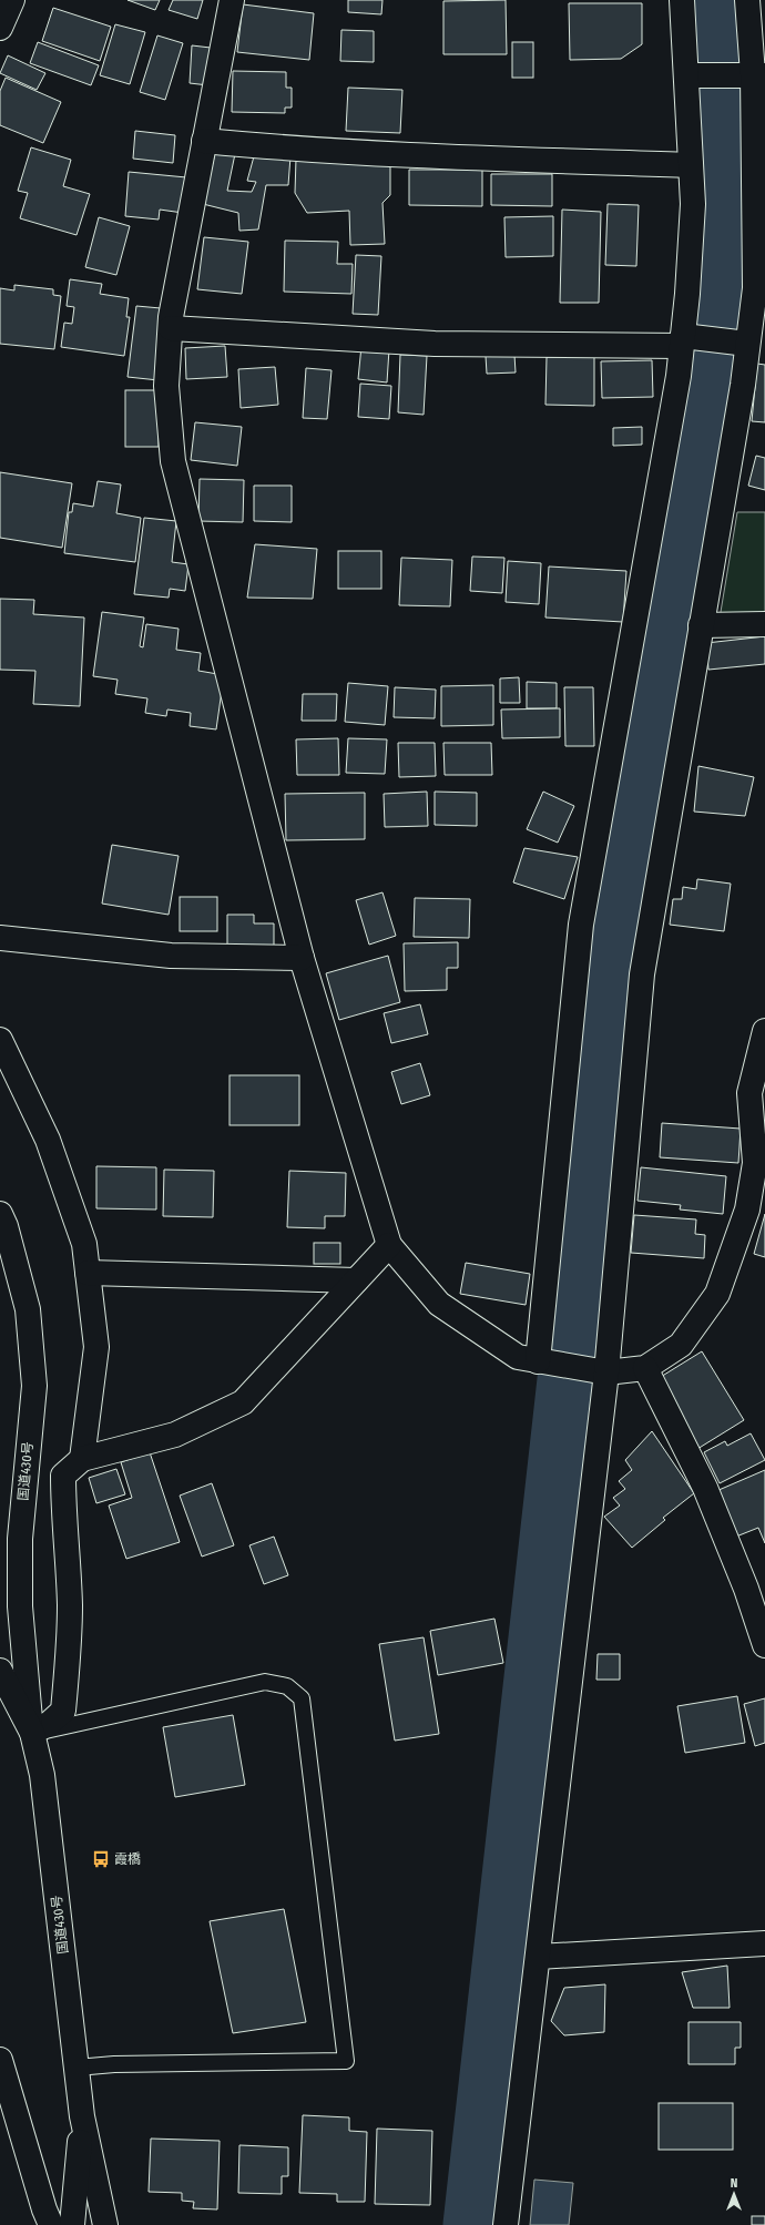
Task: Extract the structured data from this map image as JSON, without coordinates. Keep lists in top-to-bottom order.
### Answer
{
  "streets": {
    "main road": ["国道430号"]
  },
  "places": {
    "bus stop": ["霞橋"]
  },
  "north": "top"
}
